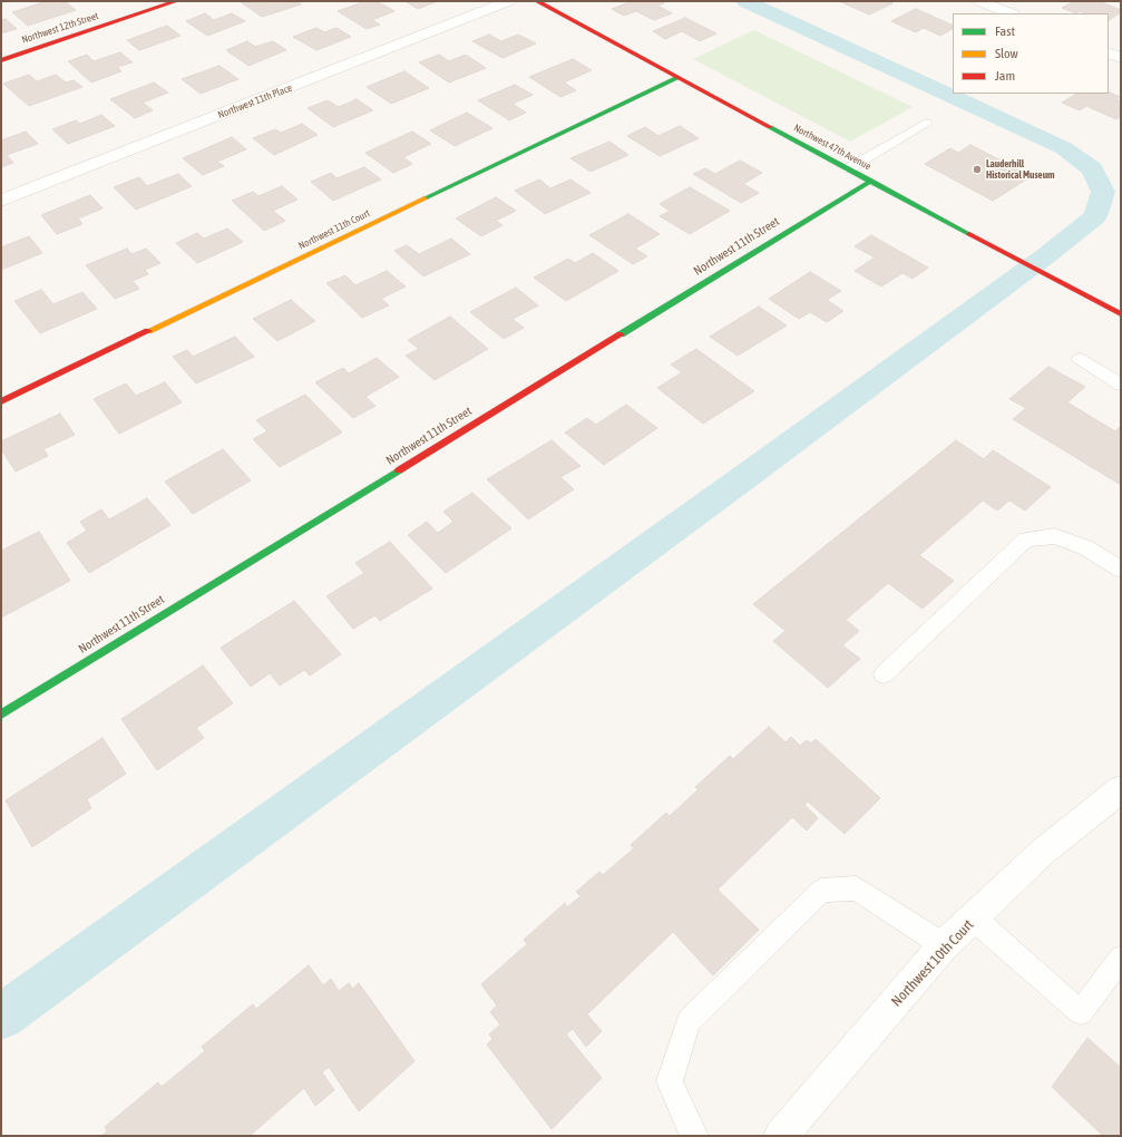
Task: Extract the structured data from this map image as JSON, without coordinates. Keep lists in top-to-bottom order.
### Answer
{
  "streets": {
    "street": [
      "Northwest 12th Street",
      "Northwest 11th Place",
      "Northwest 47th Avenue",
      "Northwest 11th Court",
      "Northwest 11th Street",
      "Northwest 10th Court"
    ]
  },
  "crossings": [
    ["Northwest 47th Avenue", "Northwest 11th Court"],
    ["Northwest 47th Avenue", "Northwest 11th Street"]
  ],
  "places": ["Lauderhill Historical Museum"],
  "legend": ["Fast", "Slow", "Jam"]
}
